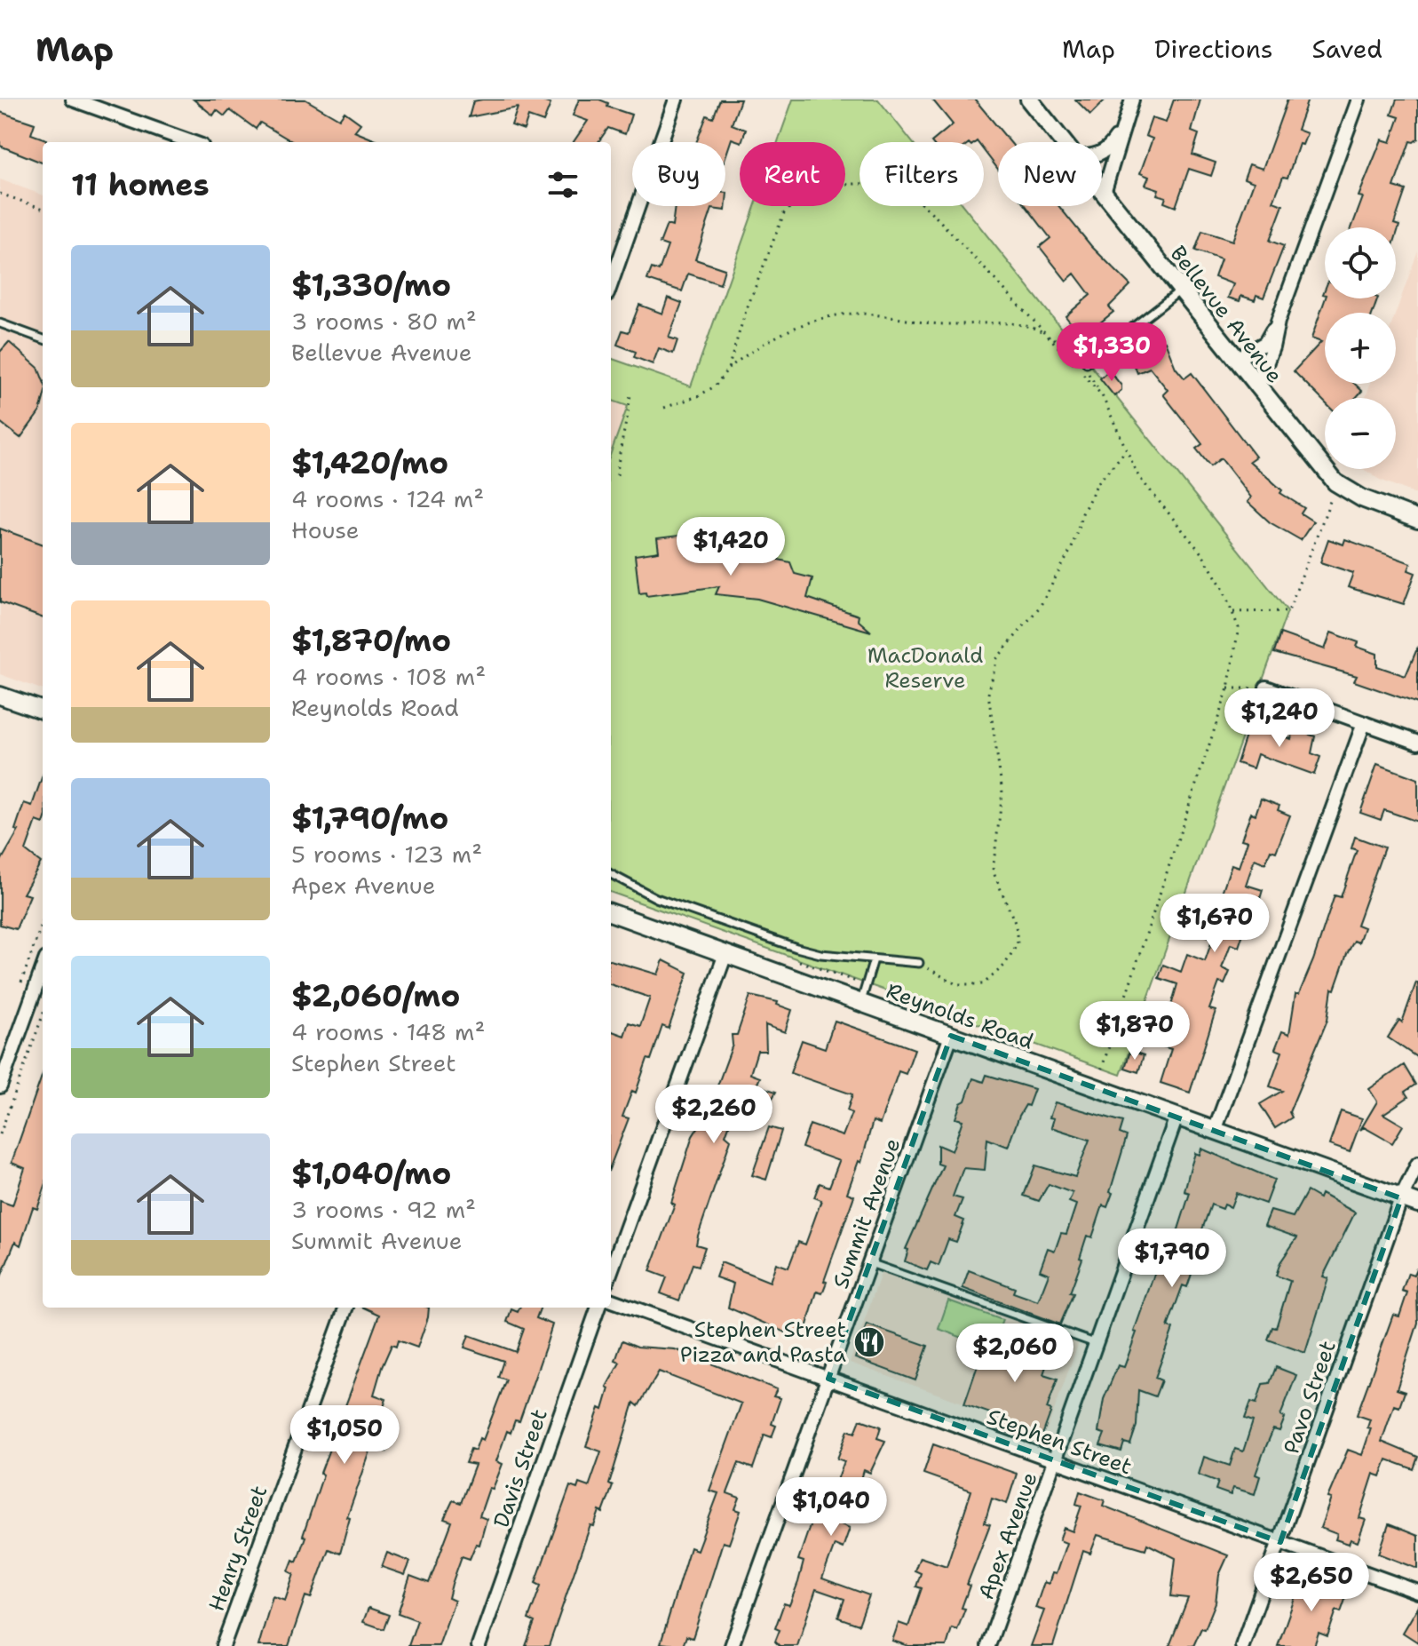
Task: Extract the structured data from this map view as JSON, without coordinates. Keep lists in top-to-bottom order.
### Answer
{
  "streets": {
    "street": [
      "Bellevue Avenue",
      "Reynolds Road",
      "Summit Avenue",
      "Pavo Street",
      "Stephen Street",
      "Davis Street",
      "Apex Avenue",
      "Henry Street"
    ]
  },
  "crossings": [
    ["Reynolds Road", "Summit Avenue"],
    ["Reynolds Road", "Pavo Street"],
    ["Reynolds Road", "Apex Avenue"],
    ["Summit Avenue", "Stephen Street"],
    ["Pavo Street", "Stephen Street"],
    ["Stephen Street", "Apex Avenue"]
  ],
  "parks": ["MacDonald Reserve"],
  "places": {
    "restaurant": ["Stephen Street Pizza and Pasta"]
  },
  "page": {
    "header": "Map",
    "nav": ["Map", "Directions", "Saved"],
    "chip": [
      "Buy",
      "Rent",
      "Filters",
      "New"
    ],
    "heading": "11 homes",
    "map_buttons": ["+", "−"],
    "list": [
      {
        "name": "$1,330/mo",
        "note": "3 rooms · 80 m² · Bellevue Avenue"
      },
      {
        "name": "$1,420/mo",
        "note": "4 rooms · 124 m² · House"
      },
      {
        "name": "$1,870/mo",
        "note": "4 rooms · 108 m² · Reynolds Road"
      },
      {
        "name": "$1,790/mo",
        "note": "5 rooms · 123 m² · Apex Avenue"
      },
      {
        "name": "$2,060/mo",
        "note": "4 rooms · 148 m² · Stephen Street"
      },
      {
        "name": "$1,040/mo",
        "note": "3 rooms · 92 m² · Summit Avenue"
      }
    ],
    "price": [
      "$1,330",
      "$1,420",
      "$1,240",
      "$1,670",
      "$1,870",
      "$2,260",
      "$1,790",
      "$2,060",
      "$1,050",
      "$1,040",
      "$2,650"
    ]
  }
}
